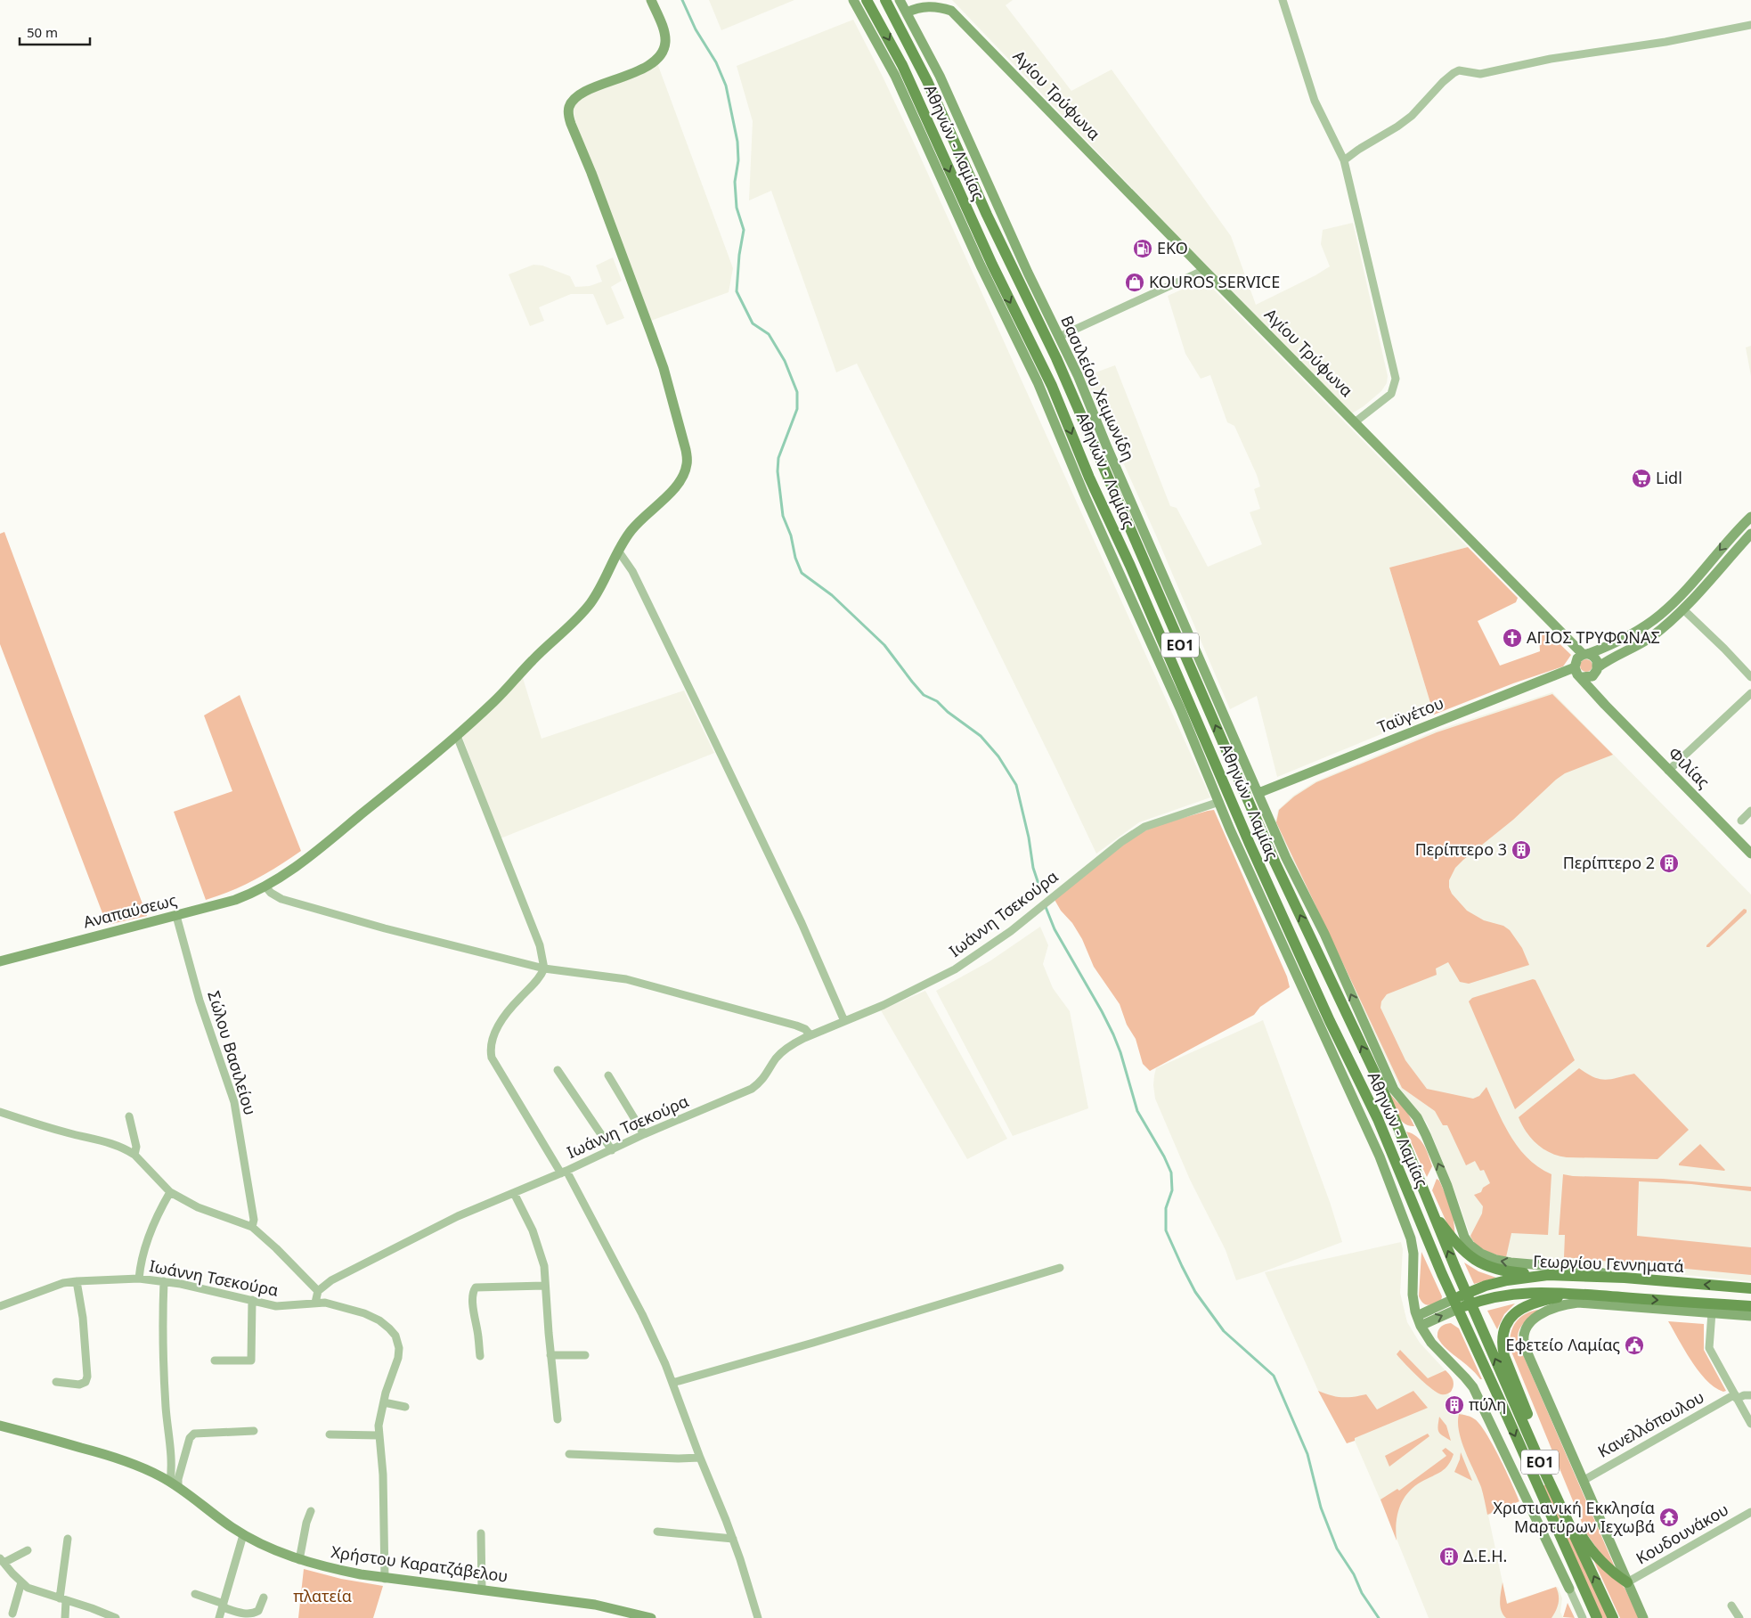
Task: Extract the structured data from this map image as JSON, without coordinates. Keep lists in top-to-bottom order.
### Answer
{
  "streets": {
    "main road": ["Αθηνών - Λαμίας", "ΕΟ1", "Γεωργίου Γεννηματά"],
    "street": [
      "Αγίου Τρύφωνα",
      "Βασιλείου Χειμωνίδη",
      "Ταϋγέτου",
      "Φιλίας",
      "Αναπαύσεως",
      "Ιωάννη Τσεκούρα",
      "Σώλου Βασιλείου",
      "Κανελλόπουλου",
      "Κουδουνάκου",
      "Χρήστου Καρατζάβελου"
    ]
  },
  "crossings": [
    ["Αγίου Τρύφωνα", "Βασιλείου Χειμωνίδη"],
    ["Αγίου Τρύφωνα", "Ταϋγέτου"],
    ["Αγίου Τρύφωνα", "Φιλίας"],
    ["Αθηνών - Λαμίας", "Γεωργίου Γεννηματά"],
    ["Βασιλείου Χειμωνίδη", "Ταϋγέτου"],
    ["Βασιλείου Χειμωνίδη", "Γεωργίου Γεννηματά"],
    ["Ταϋγέτου", "Φιλίας"],
    ["Αναπαύσεως", "Σώλου Βασιλείου"],
    ["Ιωάννη Τσεκούρα", "Χρήστου Καρατζάβελου"]
  ],
  "parks": ["πλατεία"],
  "places": {
    "fuel station": ["EKO"],
    "shop": ["KOUROS SERVICE"],
    "supermarket": ["Lidl"],
    "church": ["ΑΓΙΟΣ ΤΡΥΦΩΝΑΣ"],
    "building": [
      "Περίπτερο 3",
      "Περίπτερο 2",
      "πύλη",
      "Δ.Ε.Η."
    ],
    "public building": ["Εφετείο Λαμίας"],
    "temple": ["Χριστιανική Εκκλησία Μαρτύρων Ιεχωβά"]
  },
  "scale_bar": "50 m"
}
